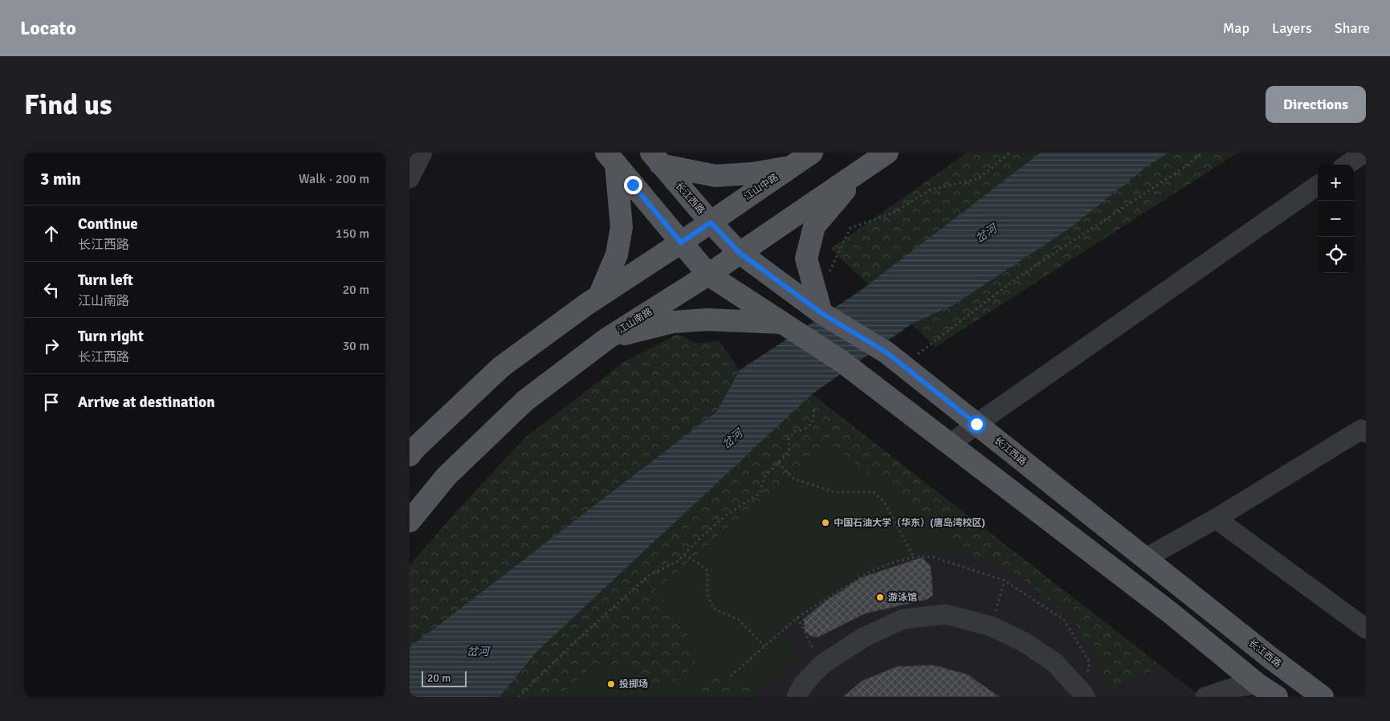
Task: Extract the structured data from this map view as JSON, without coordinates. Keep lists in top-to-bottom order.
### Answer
{
  "streets": {
    "main road": ["江山中路", "长江西路", "江山南路"]
  },
  "crossings": [
    ["江山中路", "长江西路"],
    ["长江西路", "江山南路"]
  ],
  "water": ["岔河"],
  "places": ["中国石油大学（华东）(唐岛湾校区)", "游泳馆", "投掷场"],
  "scale_bar": "20 m",
  "page": {
    "header": "Locato",
    "nav": ["Map", "Layers", "Share"],
    "buttons": "Directions",
    "title": "Find us",
    "heading": ["3 min", "Walk · 200 m"],
    "map_buttons": ["+", "−"],
    "list": [
      ["Continue", "长江西路", "150 m"],
      ["Turn left", "江山南路", "20 m"],
      ["Turn right", "长江西路", "30 m"],
      "Arrive at destination"
    ],
    "scale": "20 m"
  }
}
